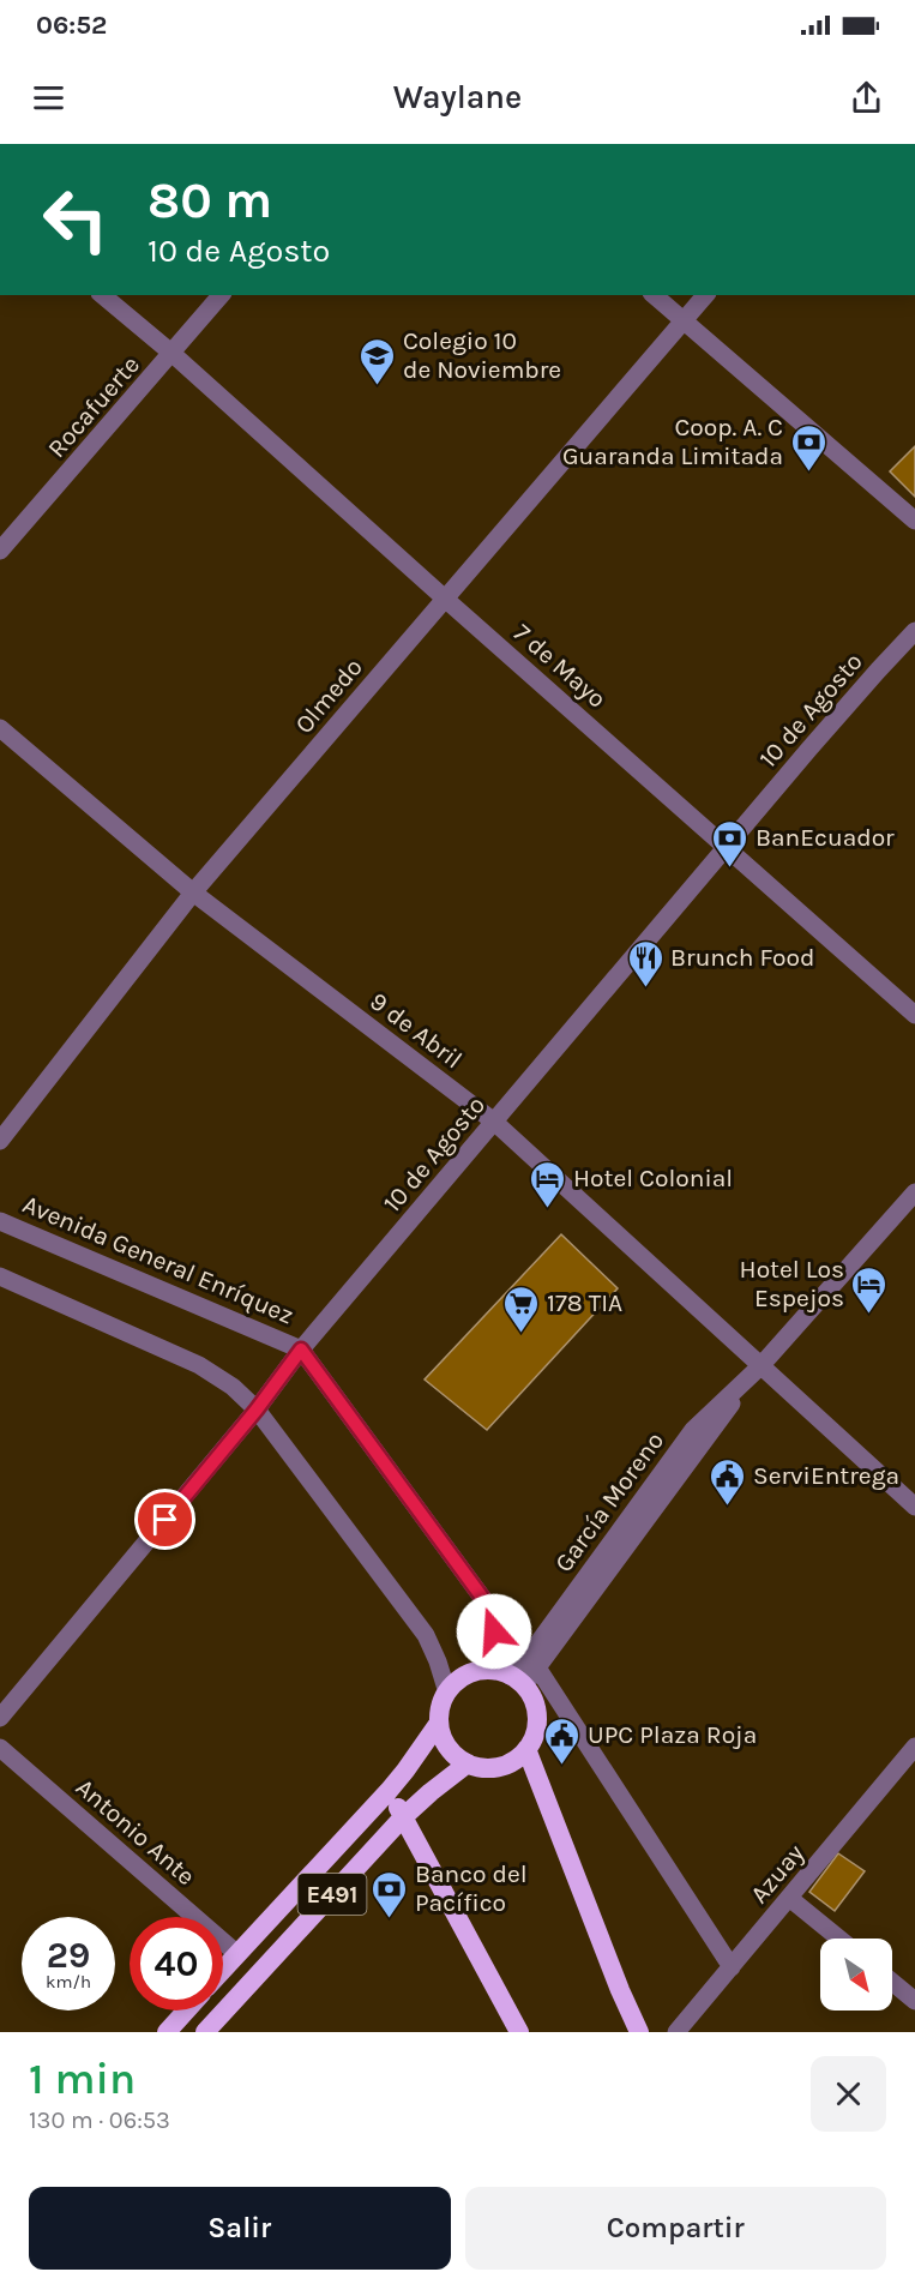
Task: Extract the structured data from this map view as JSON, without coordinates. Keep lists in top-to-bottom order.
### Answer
{
  "streets": {
    "highway": ["E491"],
    "street": [
      "Rocafuerte",
      "7 de Mayo",
      "Olmedo",
      "10 de Agosto",
      "9 de Abril",
      "Avenida General Enríquez",
      "García Moreno",
      "Antonio Ante",
      "Azuay"
    ]
  },
  "crossings": [
    ["Rocafuerte", "7 de Mayo"],
    ["7 de Mayo", "Olmedo"],
    ["7 de Mayo", "10 de Agosto"],
    ["Olmedo", "9 de Abril"],
    ["10 de Agosto", "9 de Abril"],
    ["10 de Agosto", "Avenida General Enríquez"],
    ["9 de Abril", "García Moreno"],
    ["Avenida General Enríquez", "García Moreno"],
    ["Avenida General Enríquez", "E491"],
    ["García Moreno", "E491"],
    ["Antonio Ante", "E491"]
  ],
  "places": {
    "school or university": ["Colegio 10 de Noviembre"],
    "bank": ["Coop. A. C Guaranda Limitada", "BanEcuador", "Banco del Pacífico"],
    "restaurant": ["Brunch Food"],
    "hotel": ["Hotel Colonial", "Hotel Los Espejos"],
    "supermarket": ["178 TIA"],
    "public building": ["ServiEntrega", "UPC Plaza Roja"]
  },
  "north": "bottom right",
  "page": {
    "status": "06:52",
    "header": "Waylane",
    "turn": ["80 m", "10 de Agosto"],
    "speed": "29 km/h",
    "limit": "40",
    "heading": ["1 min", "130 m · 06:53"],
    "buttons": ["Salir", "Compartir"]
  }
}
